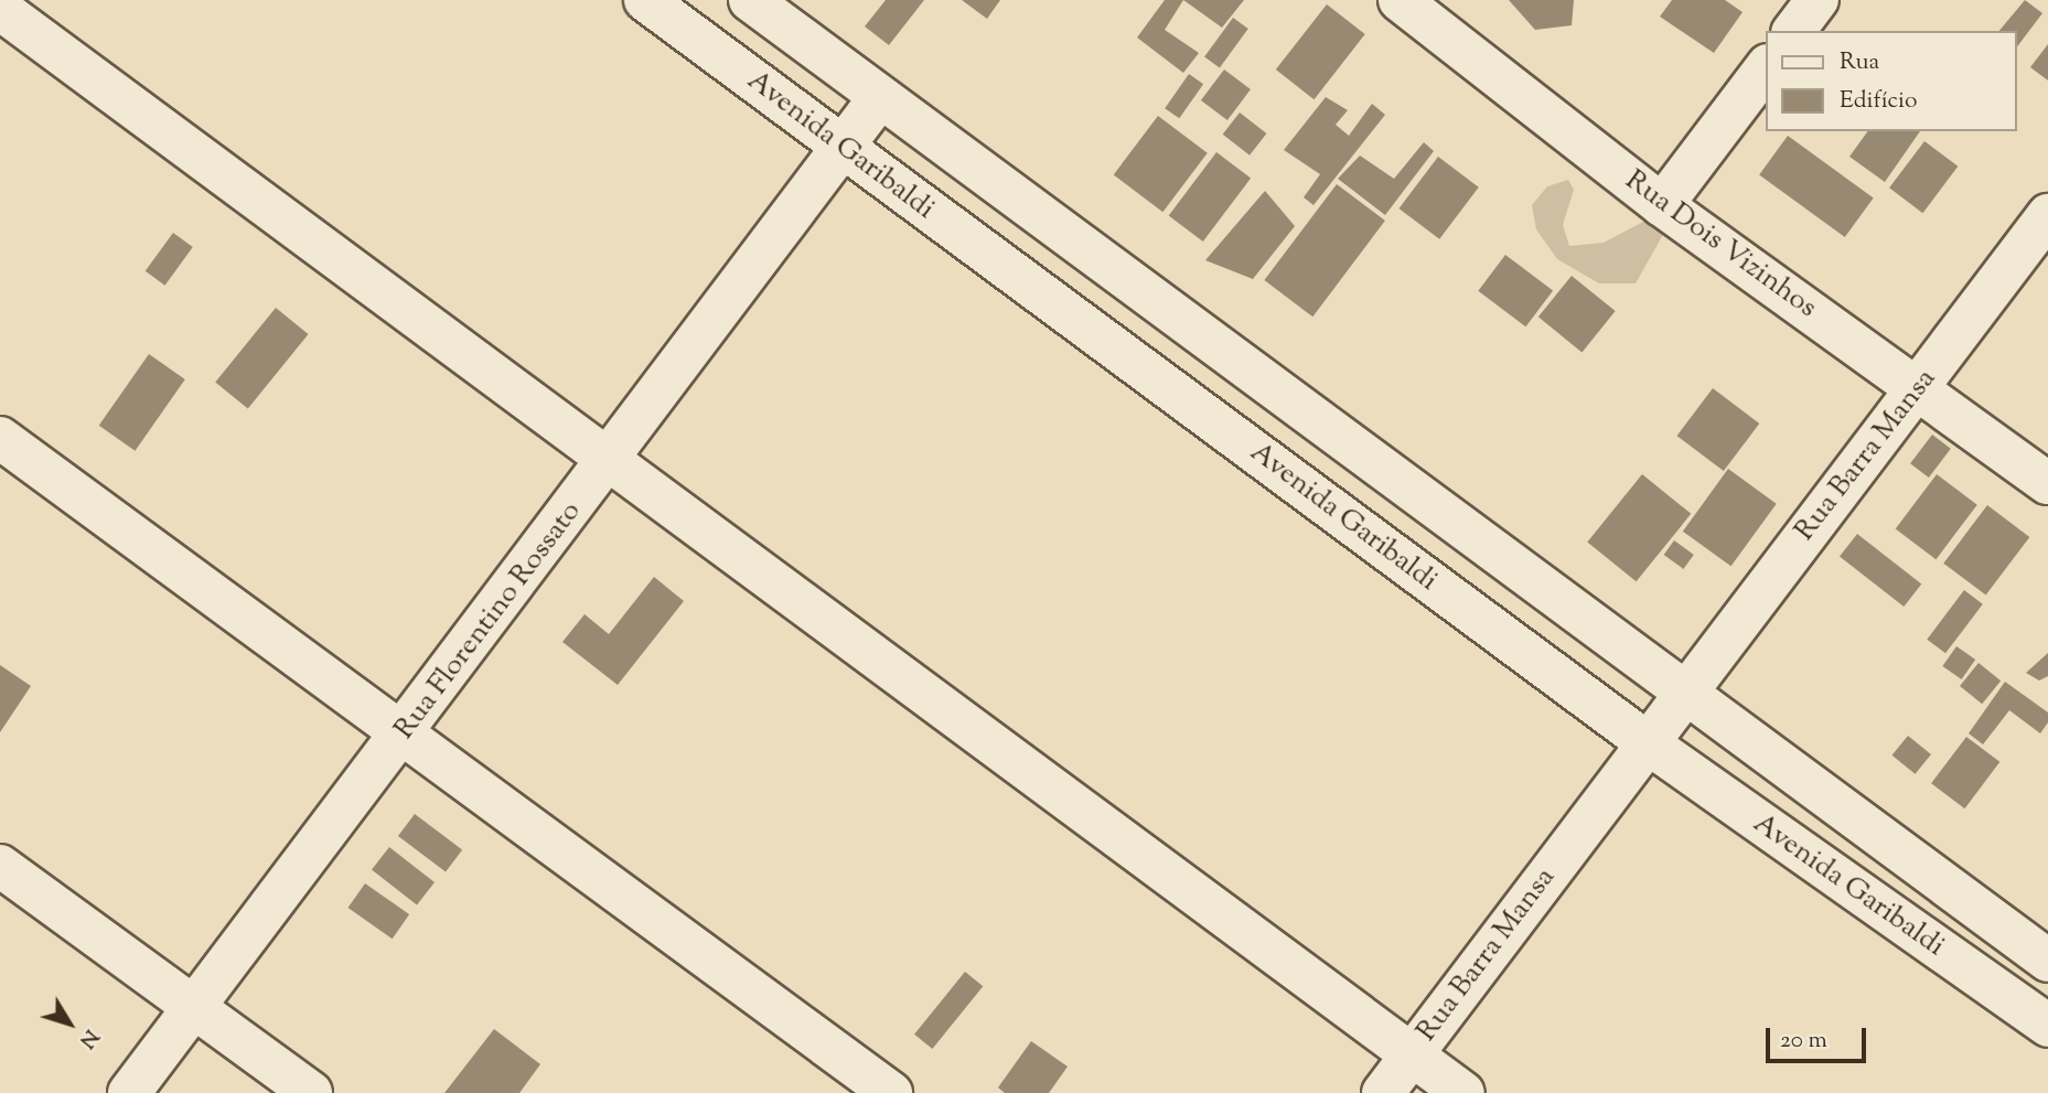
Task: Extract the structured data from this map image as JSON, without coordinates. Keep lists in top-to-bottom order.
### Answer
{
  "streets": {
    "street": [
      "Avenida Garibaldi",
      "Rua Dois Vizinhos",
      "Rua Barra Mansa",
      "Rua Florentino Rossato"
    ]
  },
  "crossings": [
    ["Avenida Garibaldi", "Rua Barra Mansa"],
    ["Avenida Garibaldi", "Rua Florentino Rossato"],
    ["Rua Dois Vizinhos", "Rua Barra Mansa"]
  ],
  "legend": ["Rua", "Edifício"],
  "scale_bar": "20 m",
  "north": "bottom right"
}
